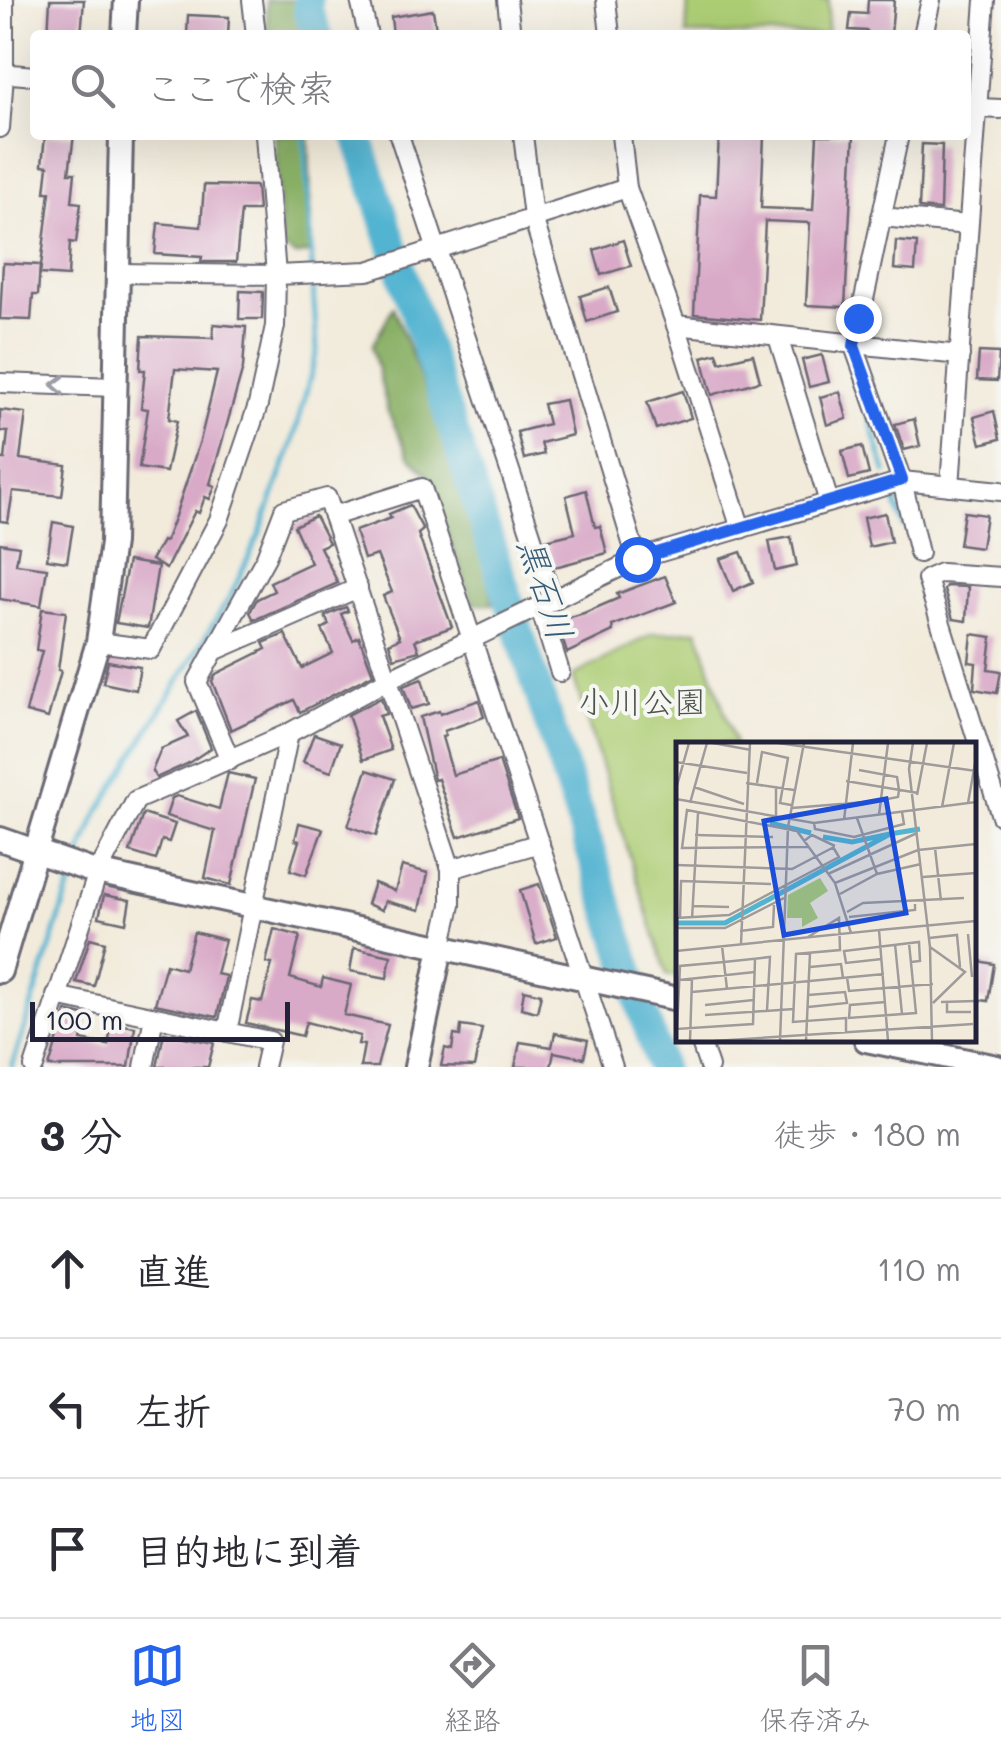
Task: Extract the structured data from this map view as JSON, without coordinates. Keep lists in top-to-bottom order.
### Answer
{
  "water": ["黒石川"],
  "parks": ["小川公園"],
  "scale_bar": "100 m",
  "page": {
    "search": "ここで検索",
    "scale": "100 m",
    "heading": ["3 分", "徒歩 · 180 m"],
    "list": [
      ["直進", "110 m"],
      ["左折", "70 m"],
      "目的地に到着"
    ],
    "nav": ["地図", "経路", "保存済み"]
  }
}
